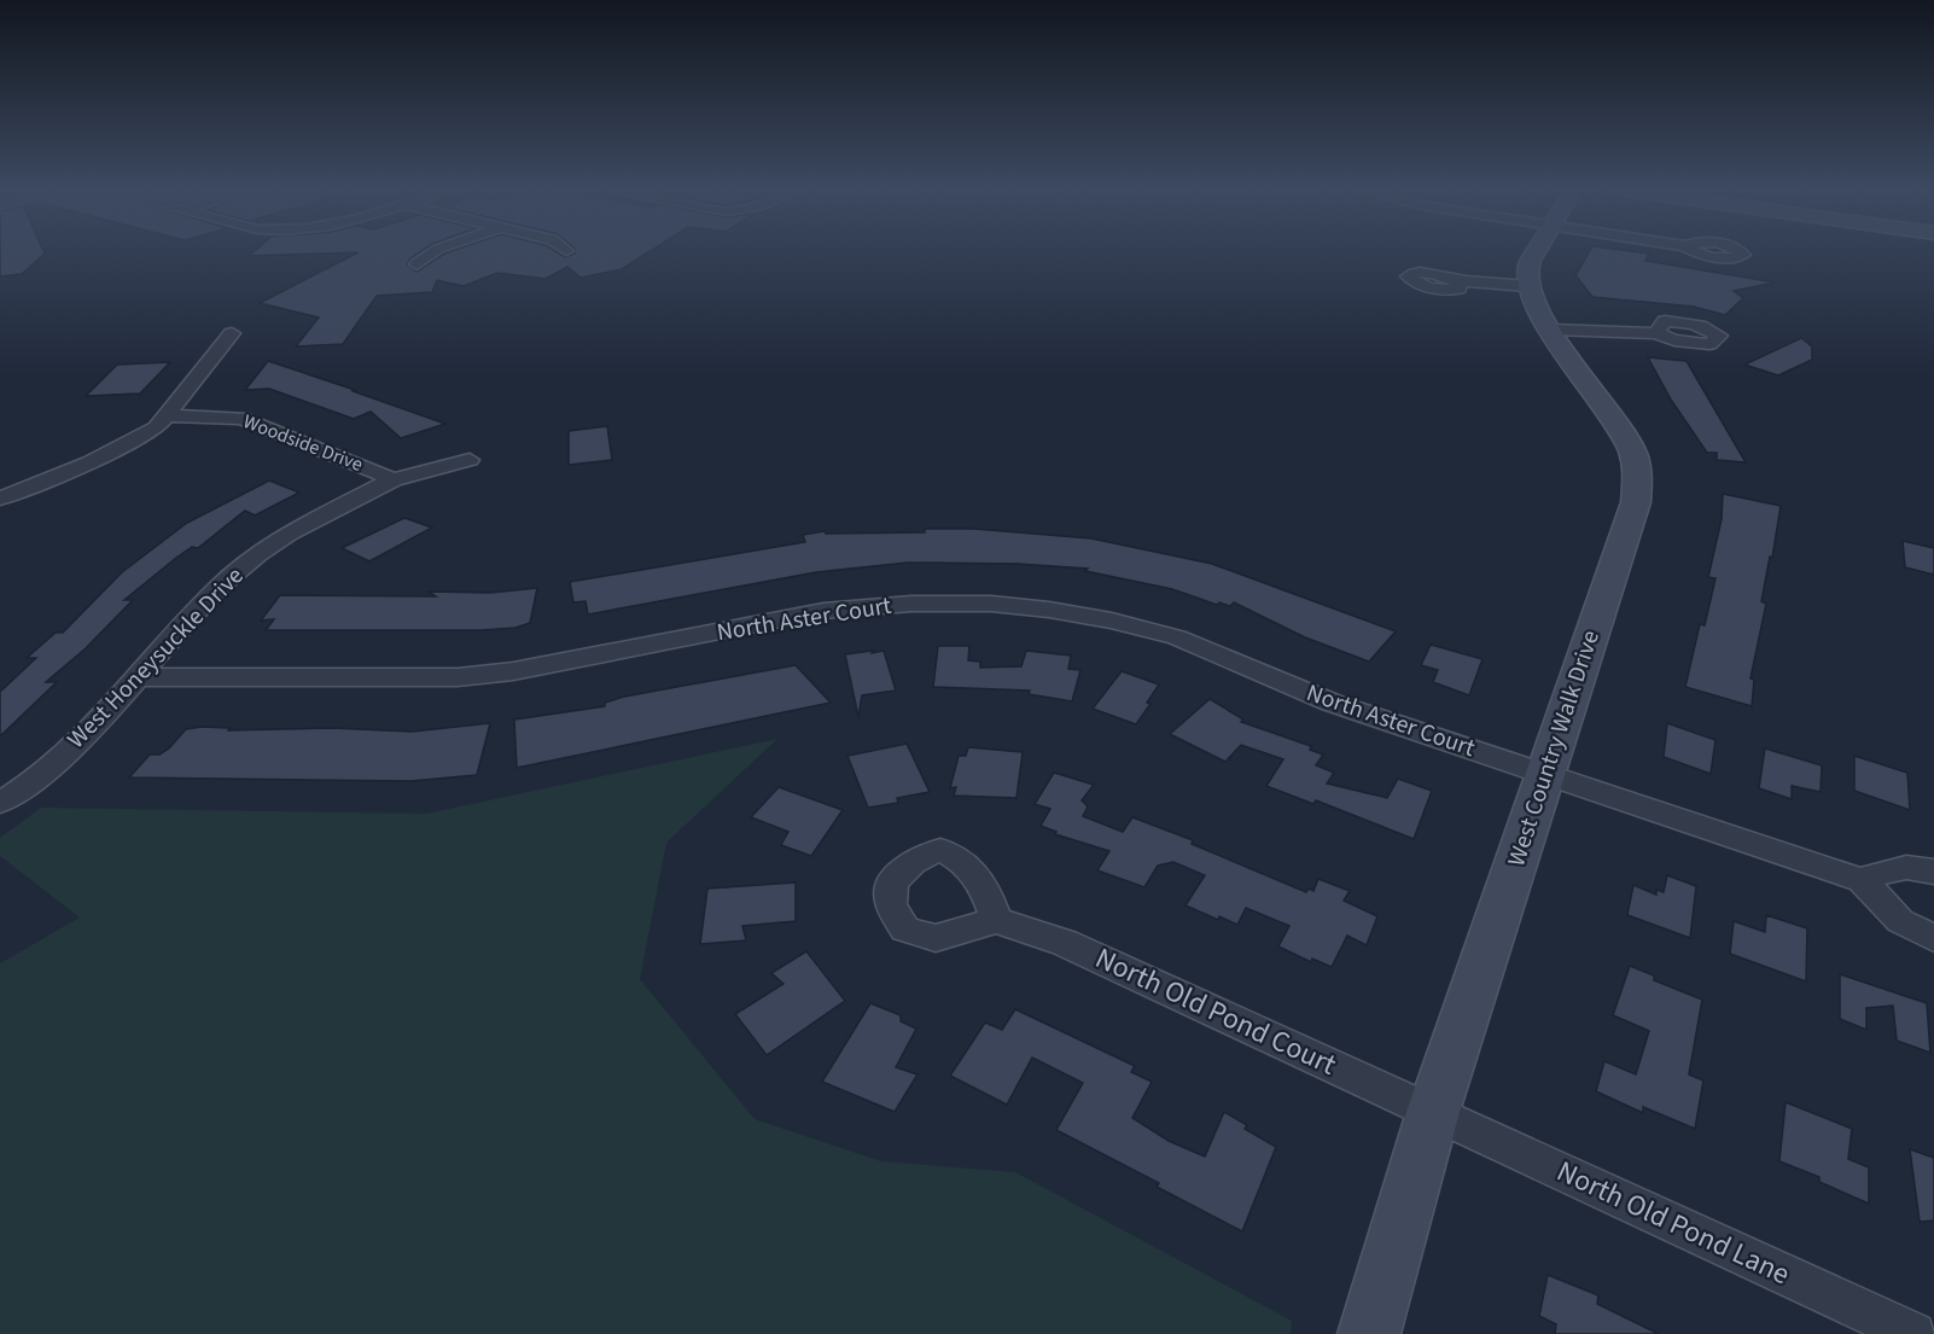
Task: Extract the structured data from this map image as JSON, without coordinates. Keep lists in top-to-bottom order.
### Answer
{
  "streets": {
    "street": [
      "Woodside Drive",
      "North Aster Court",
      "West Honeysuckle Drive",
      "West Country Walk Drive",
      "North Old Pond Court",
      "North Old Pond Lane"
    ]
  },
  "crossings": [
    ["Woodside Drive", "West Honeysuckle Drive"],
    ["North Aster Court", "West Honeysuckle Drive"],
    ["North Aster Court", "West Country Walk Drive"],
    ["West Country Walk Drive", "North Old Pond Court"],
    ["West Country Walk Drive", "North Old Pond Lane"],
    ["North Old Pond Court", "North Old Pond Lane"]
  ]
}
